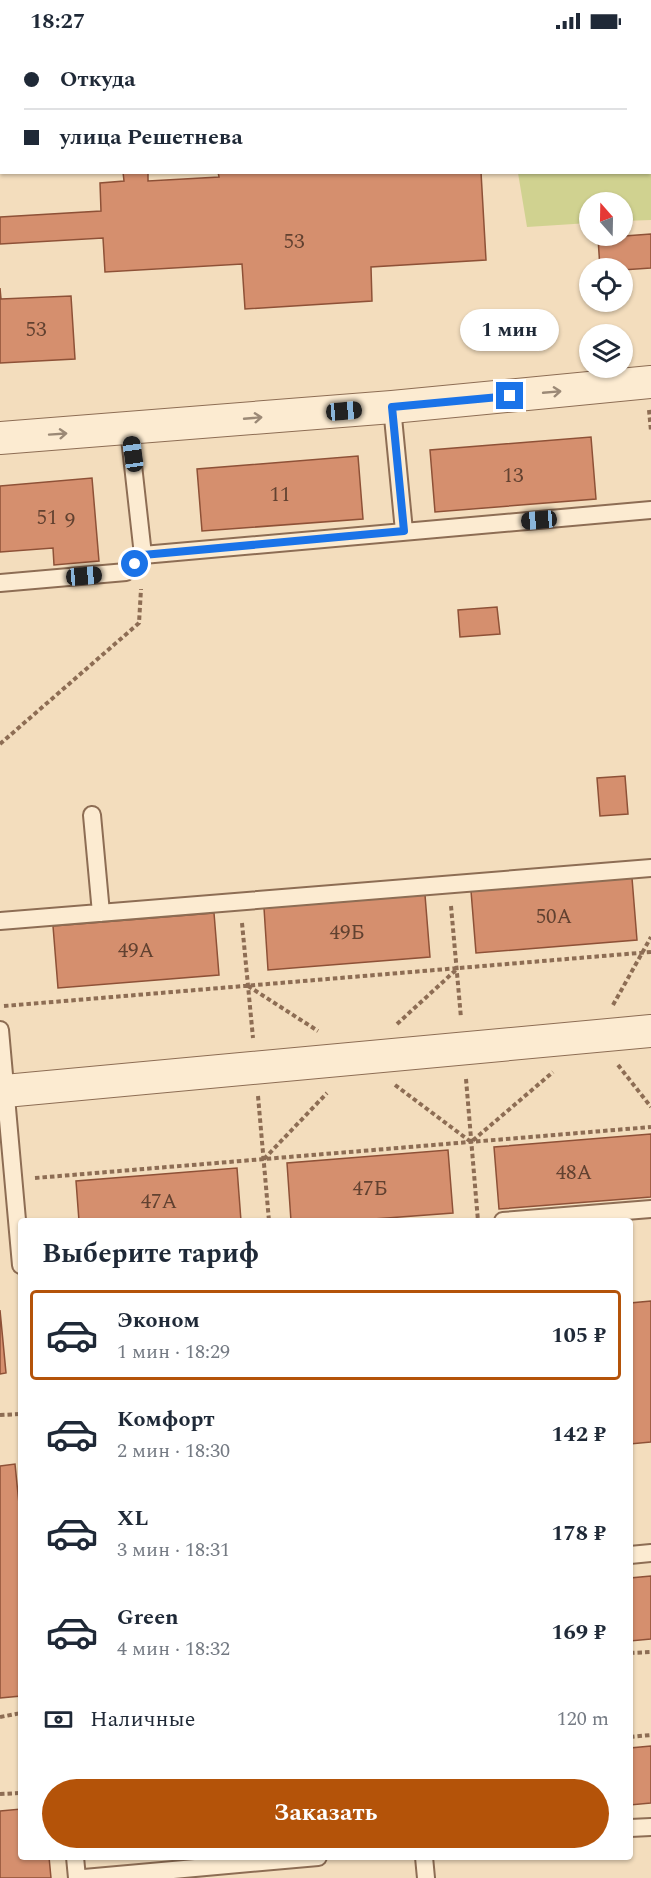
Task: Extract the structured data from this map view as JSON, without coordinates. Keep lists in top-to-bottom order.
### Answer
{
  "house_numbers": [
    "53",
    "53",
    "13",
    "11",
    "51",
    "9",
    "50А",
    "49Б",
    "49А",
    "48А",
    "47Б",
    "47А"
  ],
  "north": "top",
  "page": {
    "status": "18:27",
    "banner": ["Откуда", "улица Решетнева"],
    "bubble": "1 мин",
    "heading": "Выберите тариф",
    "list": [
      {
        "name": "Эконом",
        "note": "1 мин · 18:29",
        "value": "105 ₽"
      },
      {
        "name": "Комфорт",
        "note": "2 мин · 18:30",
        "value": "142 ₽"
      },
      {
        "name": "XL",
        "note": "3 мин · 18:31",
        "value": "178 ₽"
      },
      {
        "name": "Green",
        "note": "4 мин · 18:32",
        "value": "169 ₽"
      }
    ],
    "pay": ["Наличные", "120 m"],
    "buttons": "Заказать"
  }
}
